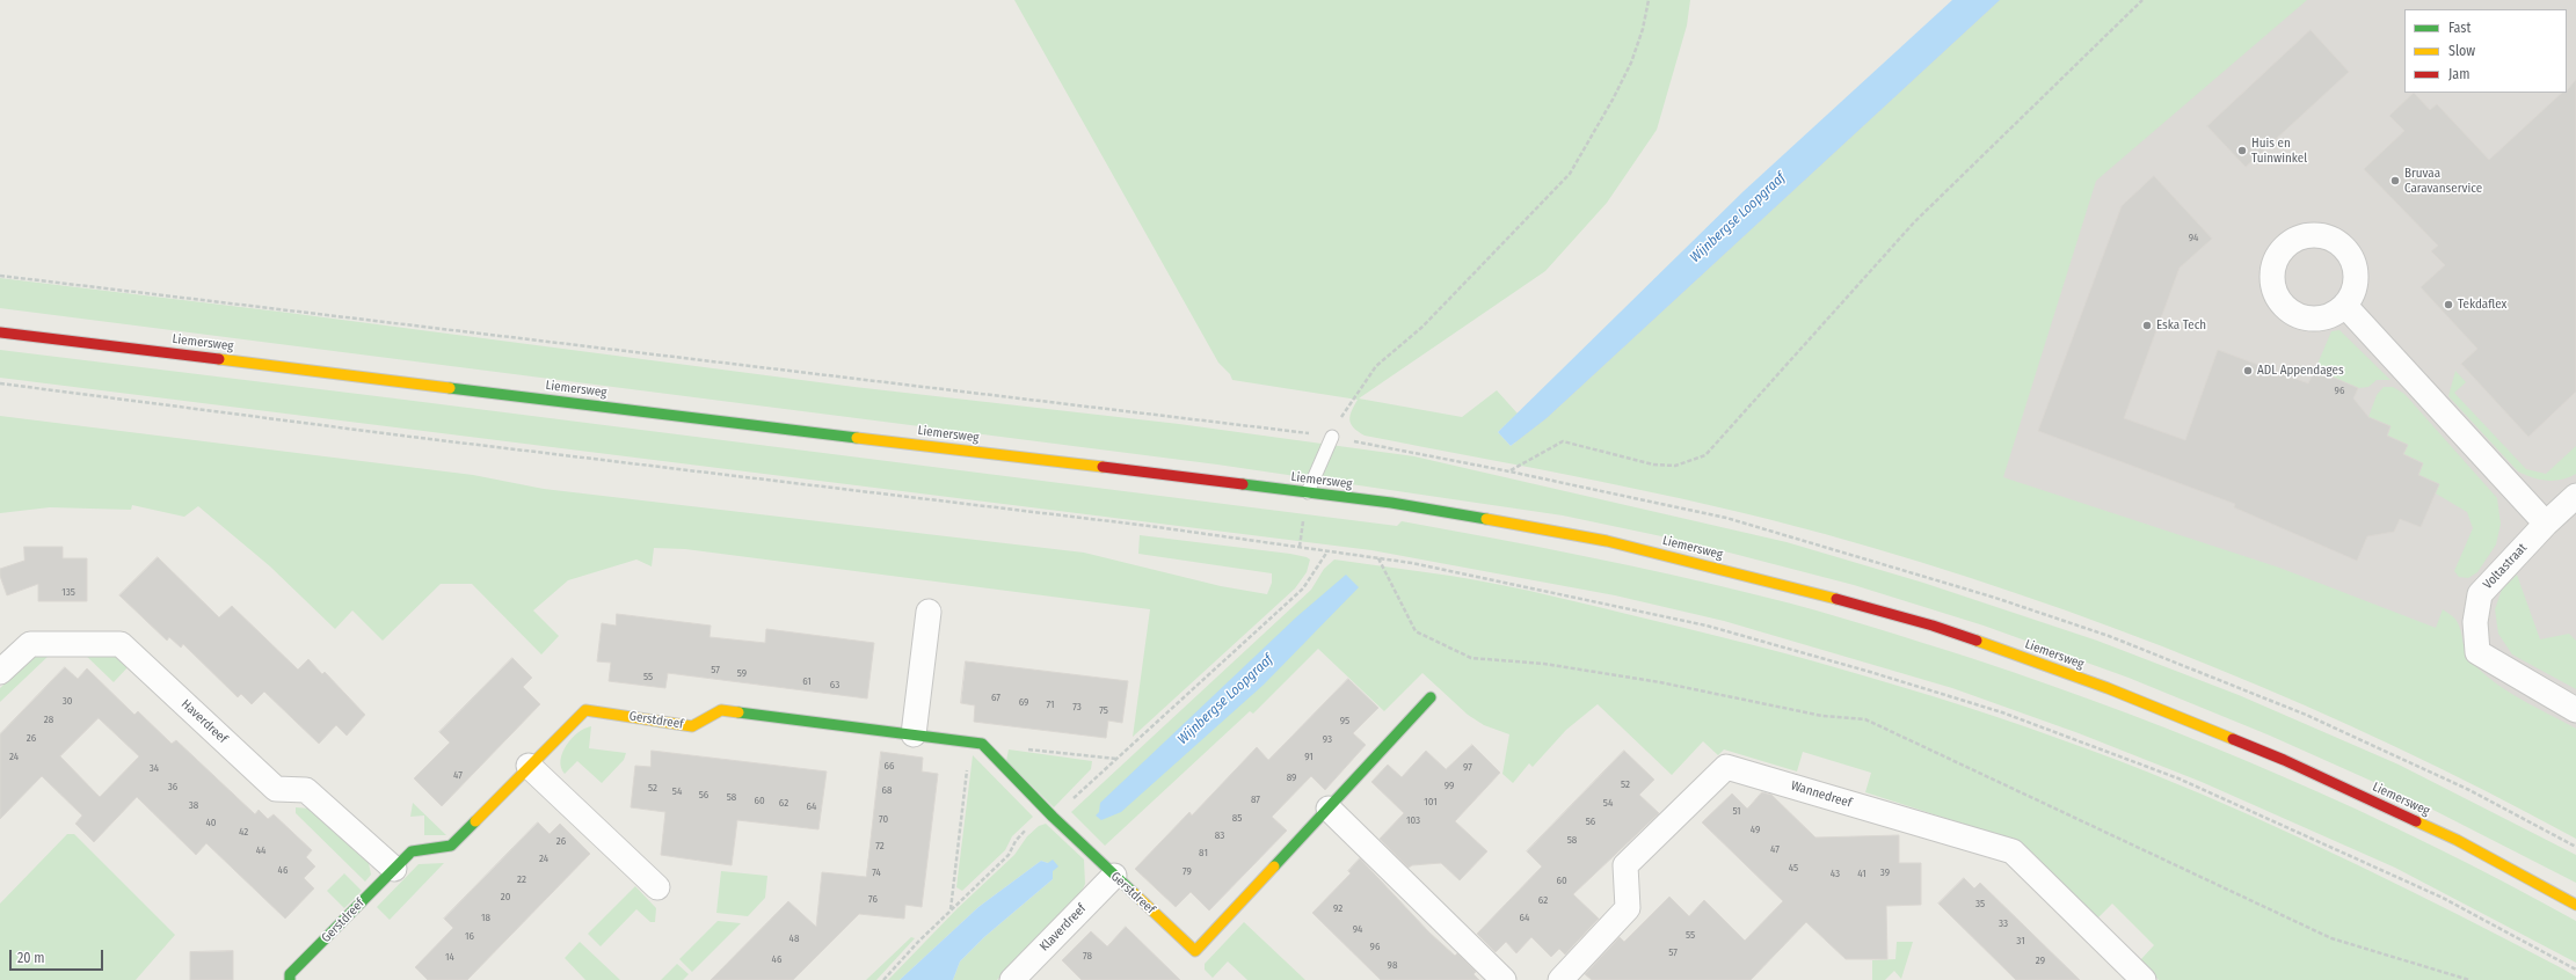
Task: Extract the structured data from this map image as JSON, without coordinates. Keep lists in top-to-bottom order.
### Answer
{
  "streets": {
    "main road": ["Liemersweg", "Gerstdreef"],
    "street": [
      "Voltastraat",
      "Haverdreef",
      "Wannedreef",
      "Klaverdreef"
    ]
  },
  "crossings": [
    ["Gerstdreef", "Haverdreef"],
    ["Gerstdreef", "Klaverdreef"]
  ],
  "water": ["Wijnbergse Loopgraaf"],
  "places": [
    "Huis en Tuinwinkel",
    "Bruvaa Caravanservice",
    "Tekdaflex",
    "Eska Tech",
    "ADL Appendages"
  ],
  "house_numbers": [
    "94",
    "96",
    "135",
    "57",
    "59",
    "55",
    "61",
    "63",
    "67",
    "30",
    "69",
    "71",
    "73",
    "75",
    "28",
    "95",
    "26",
    "93",
    "24",
    "91",
    "66",
    "97",
    "34",
    "47",
    "89",
    "52",
    "99",
    "36",
    "52",
    "68",
    "54",
    "56",
    "58",
    "87",
    "60",
    "101",
    "62",
    "54",
    "38",
    "64",
    "51",
    "85",
    "70",
    "103",
    "56",
    "40",
    "49",
    "42",
    "83",
    "58",
    "26",
    "72",
    "47",
    "44",
    "81",
    "24",
    "45",
    "46",
    "79",
    "74",
    "39",
    "43",
    "41",
    "22",
    "60",
    "20",
    "76",
    "62",
    "35",
    "92",
    "18",
    "64",
    "33",
    "94",
    "55",
    "16",
    "48",
    "31",
    "96",
    "57",
    "78",
    "14",
    "46",
    "29",
    "98"
  ],
  "legend": ["Fast", "Slow", "Jam"],
  "scale_bar": "20 m"
}
